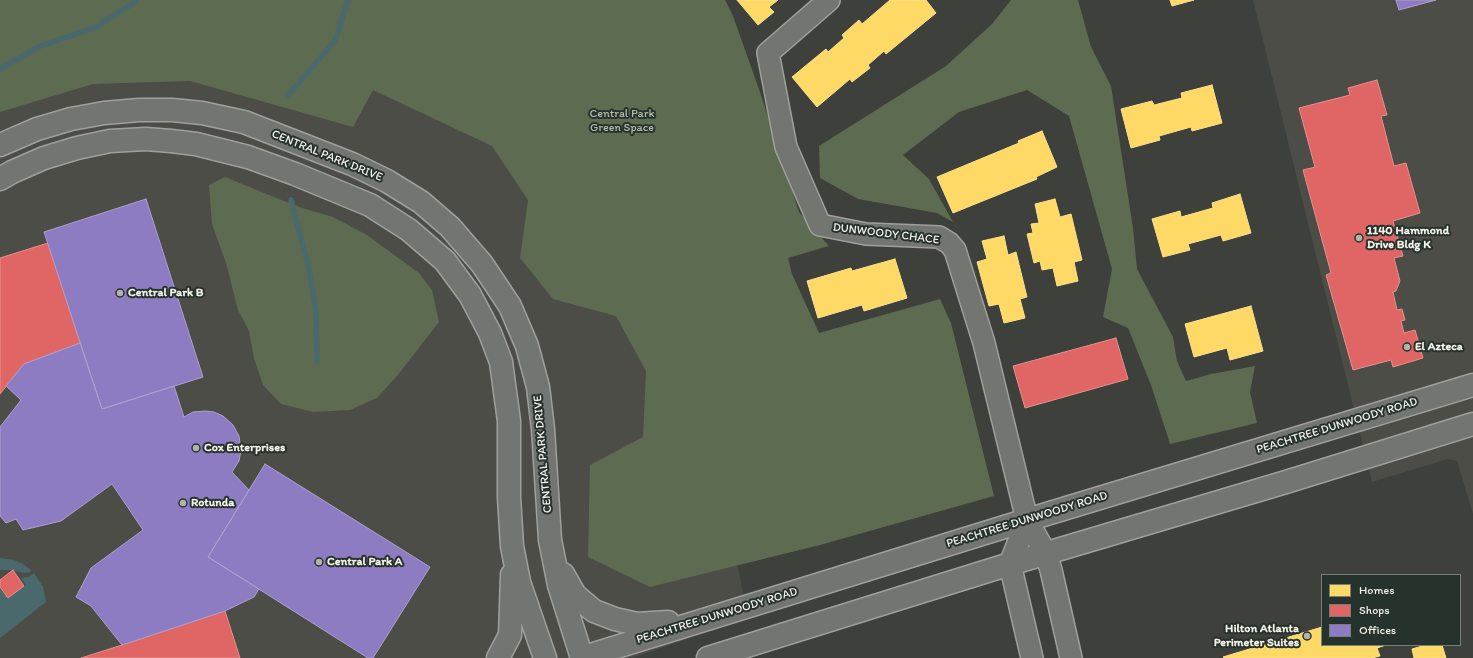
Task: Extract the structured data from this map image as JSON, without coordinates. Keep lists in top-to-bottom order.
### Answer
{
  "streets": {
    "main road": ["CENTRAL PARK DRIVE", "PEACHTREE DUNWOODY ROAD"],
    "street": ["DUNWOODY CHACE"]
  },
  "crossings": [
    ["CENTRAL PARK DRIVE", "PEACHTREE DUNWOODY ROAD"],
    ["DUNWOODY CHACE", "PEACHTREE DUNWOODY ROAD"]
  ],
  "parks": ["Central Park Green Space"],
  "places": [
    "1140 Hammond Drive Bldg K",
    "Central Park B",
    "El Azteca",
    "Cox Enterprises",
    "Rotunda",
    "Central Park A",
    "Hilton Atlanta Perimeter Suites"
  ],
  "legend": ["Homes", "Shops", "Offices"]
}
